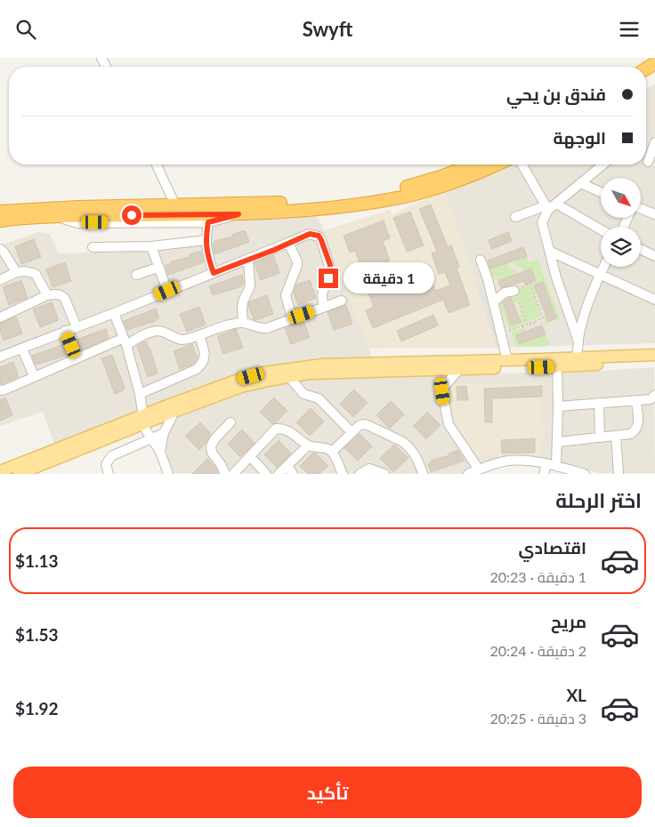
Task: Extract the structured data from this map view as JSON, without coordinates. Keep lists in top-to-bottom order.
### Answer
{
  "north": "bottom right",
  "page": {
    "header": "Swyft",
    "banner": ["فندق بن يحي", "الوجهة"],
    "bubble": "1 دقيقة",
    "heading": "اختر الرحلة",
    "list": [
      {
        "name": "اقتصادي",
        "note": "1 دقيقة · 20:23",
        "value": "$1.13"
      },
      {
        "name": "مريح",
        "note": "2 دقيقة · 20:24",
        "value": "$1.53"
      },
      {
        "name": "XL",
        "note": "3 دقيقة · 20:25",
        "value": "$1.92"
      }
    ],
    "buttons": "تأكيد"
  }
}
